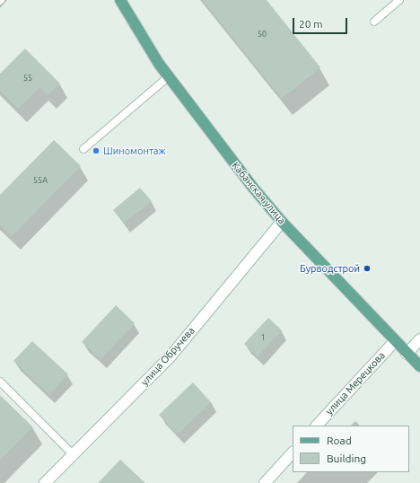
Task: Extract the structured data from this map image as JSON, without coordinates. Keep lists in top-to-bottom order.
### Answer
{
  "streets": {
    "main road": ["Кабанская улица"],
    "street": ["улица Обручева", "улица Мерецкова"]
  },
  "crossings": [
    ["Кабанская улица", "улица Обручева"],
    ["Кабанская улица", "улица Мерецкова"]
  ],
  "places": ["Шиномонтаж", "Бурводстрой"],
  "house_numbers": [
    "50",
    "55",
    "55А",
    "1"
  ],
  "legend": ["Road", "Building"],
  "scale_bar": "20 m"
}
